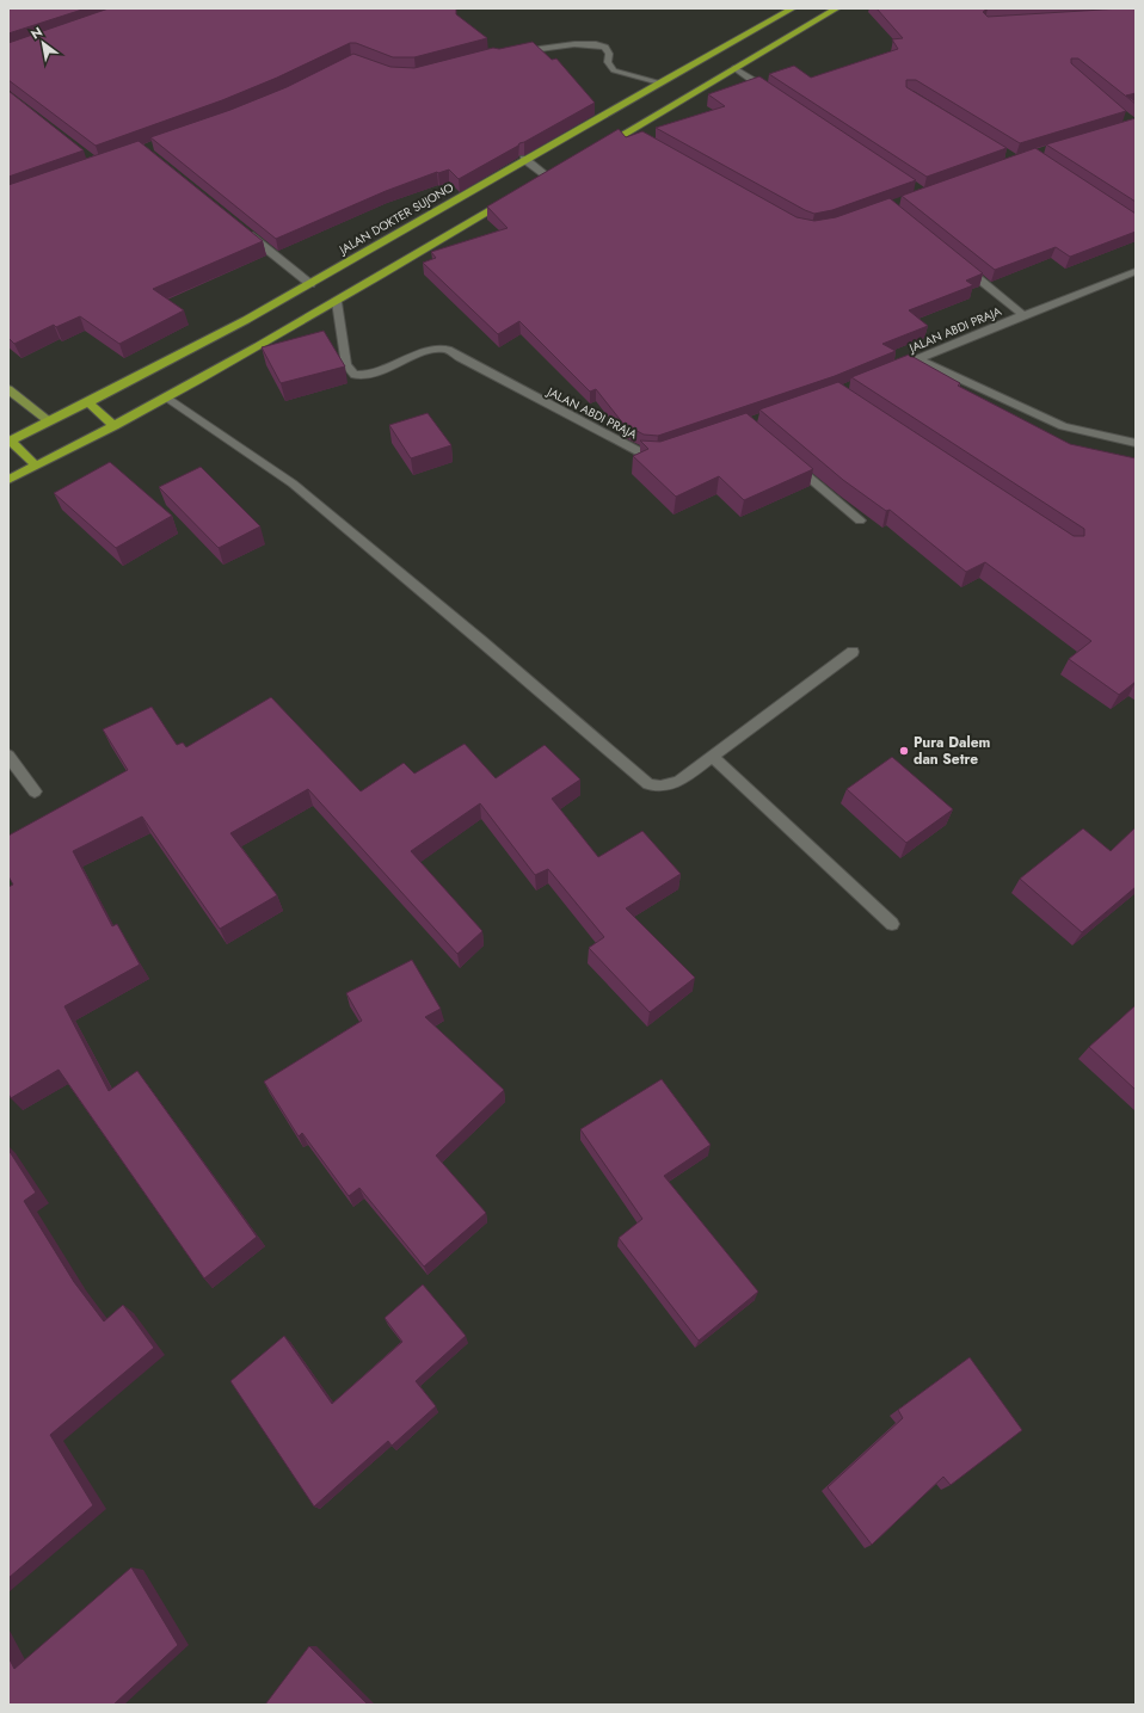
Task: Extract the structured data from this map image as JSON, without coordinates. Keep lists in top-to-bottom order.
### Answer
{
  "streets": {
    "highway": ["JALAN DOKTER SUJONO"],
    "street": ["JALAN ABDI PRAJA"]
  },
  "places": ["Pura Dalem dan Setre"],
  "north": "top left"
}
